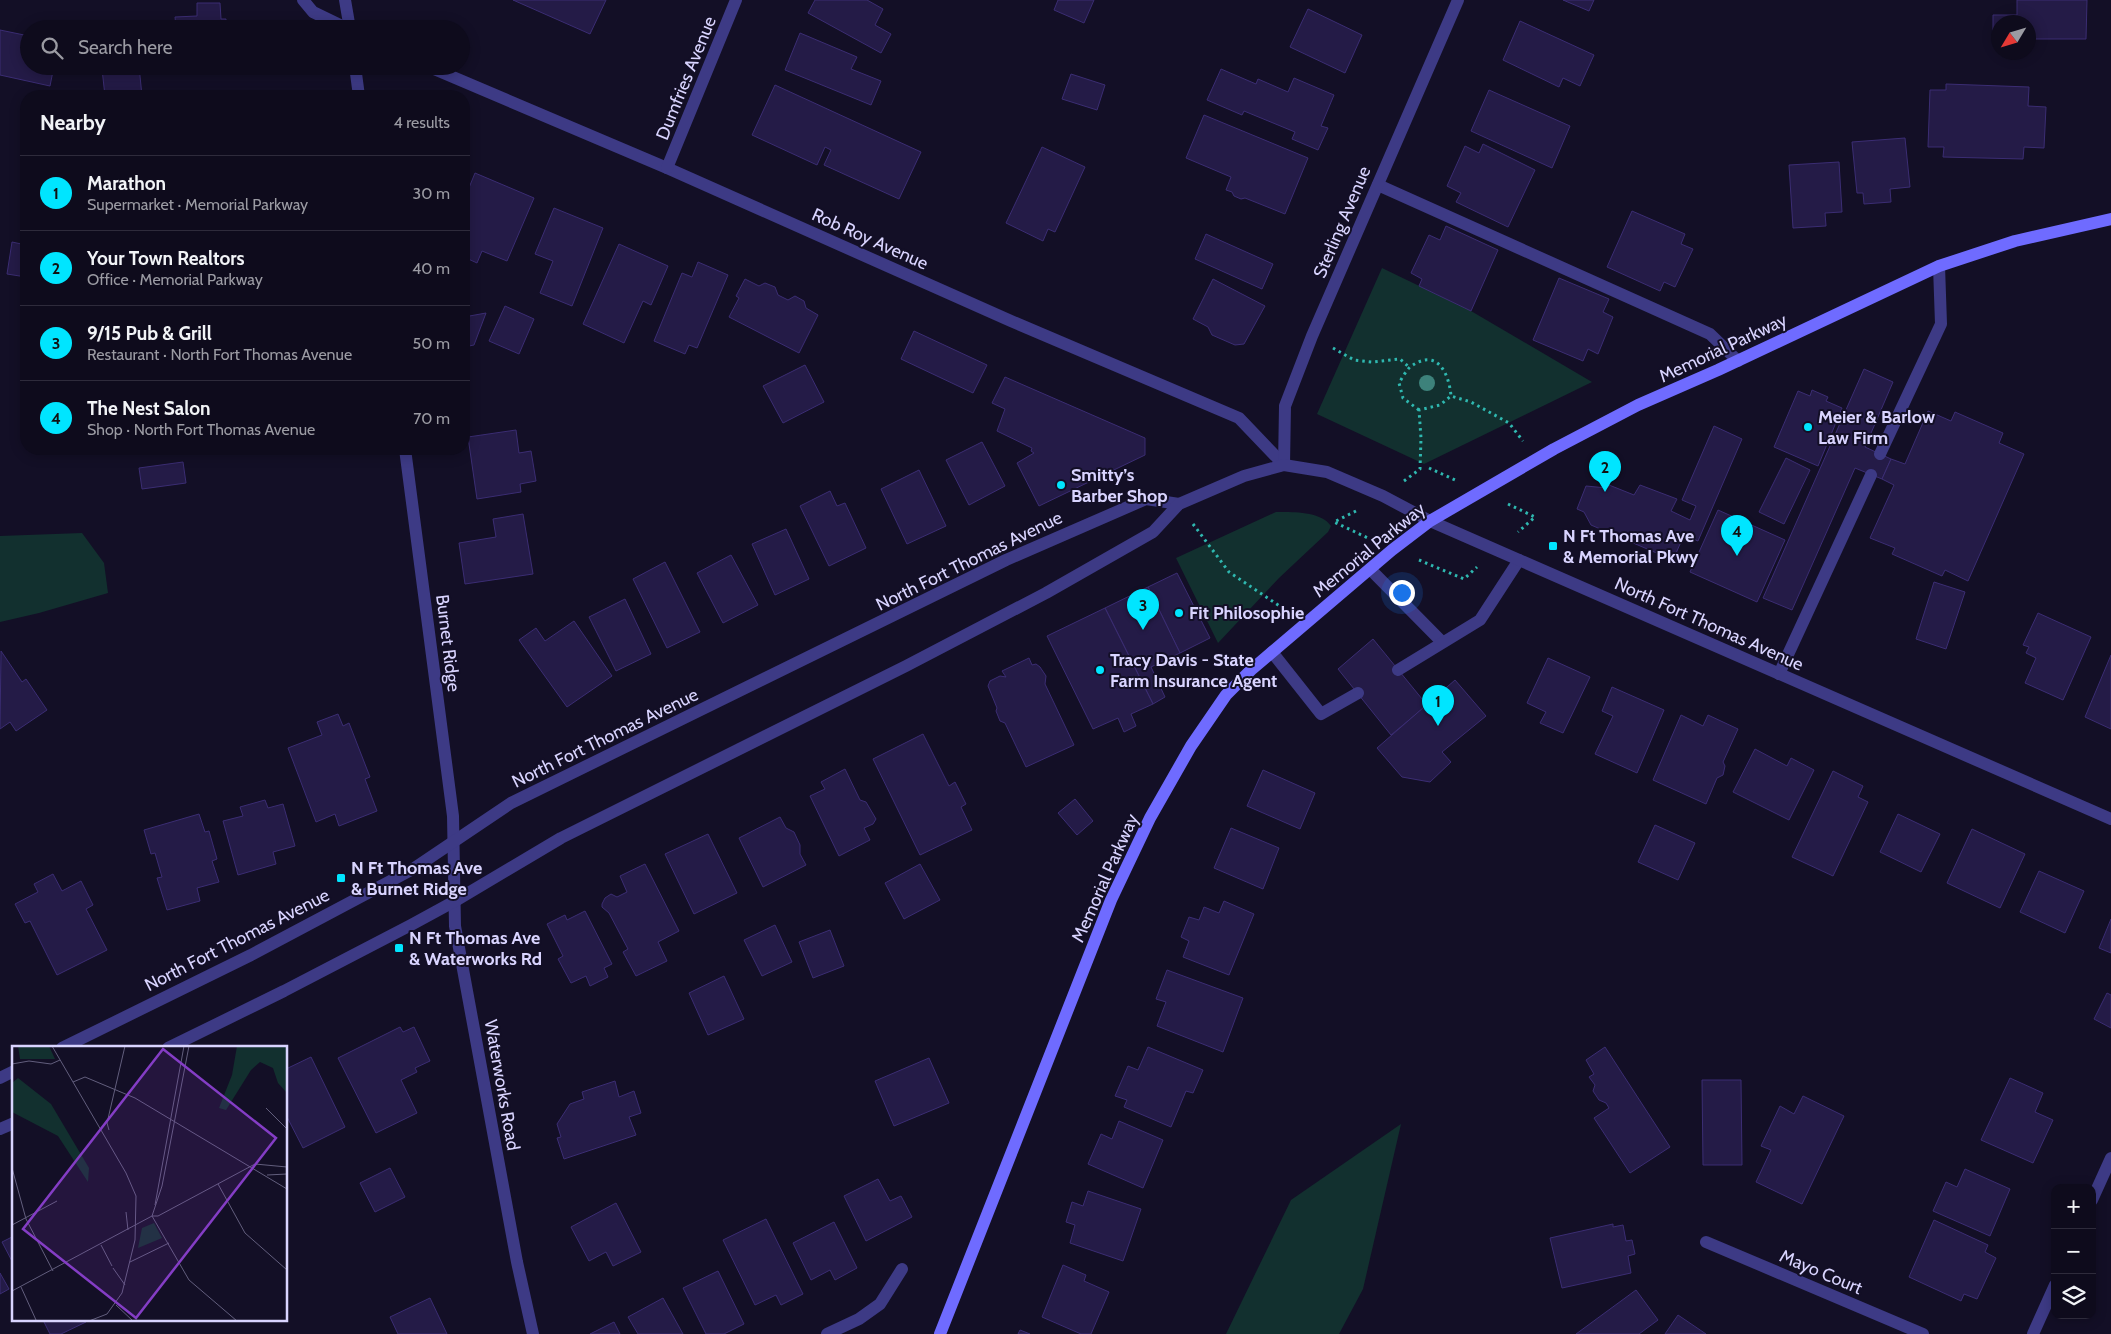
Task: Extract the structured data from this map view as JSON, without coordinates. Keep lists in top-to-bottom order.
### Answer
{
  "streets": {
    "main road": ["Memorial Parkway"],
    "street": [
      "Dumfries Avenue",
      "Sterling Avenue",
      "Rob Roy Avenue",
      "North Fort Thomas Avenue",
      "Burnet Ridge",
      "Waterworks Road",
      "Mayo Court"
    ]
  },
  "crossings": [
    ["Dumfries Avenue", "Rob Roy Avenue"],
    ["Sterling Avenue", "Rob Roy Avenue"],
    ["Sterling Avenue", "North Fort Thomas Avenue"],
    ["Rob Roy Avenue", "North Fort Thomas Avenue"],
    ["Memorial Parkway", "North Fort Thomas Avenue"],
    ["North Fort Thomas Avenue", "Burnet Ridge"],
    ["North Fort Thomas Avenue", "Waterworks Road"],
    ["Burnet Ridge", "Waterworks Road"]
  ],
  "places": {
    "other": [
      "Meier & Barlow Law Firm",
      "Smitty’s Barber Shop",
      "Fit Philosophie",
      "Tracy Davis - State Farm Insurance Agent"
    ],
    "transit": ["N Ft Thomas Ave & Memorial Pkwy", "N Ft Thomas Ave & Burnet Ridge", "N Ft Thomas Ave & Waterworks Rd"]
  },
  "north": "bottom left",
  "page": {
    "search": "Search here",
    "heading": ["Nearby", "4 results"],
    "list": [
      {
        "mark": "1",
        "name": "Marathon",
        "note": "Supermarket · Memorial Parkway",
        "value": "30 m"
      },
      {
        "mark": "2",
        "name": "Your Town Realtors",
        "note": "Office · Memorial Parkway",
        "value": "40 m"
      },
      {
        "mark": "3",
        "name": "9/15 Pub & Grill",
        "note": "Restaurant · North Fort Thomas Avenue",
        "value": "50 m"
      },
      {
        "mark": "4",
        "name": "The Nest Salon",
        "note": "Shop · North Fort Thomas Avenue",
        "value": "70 m"
      }
    ],
    "pins": [
      "2",
      "4",
      "3",
      "1"
    ],
    "map_buttons": ["+", "−"]
  }
}
